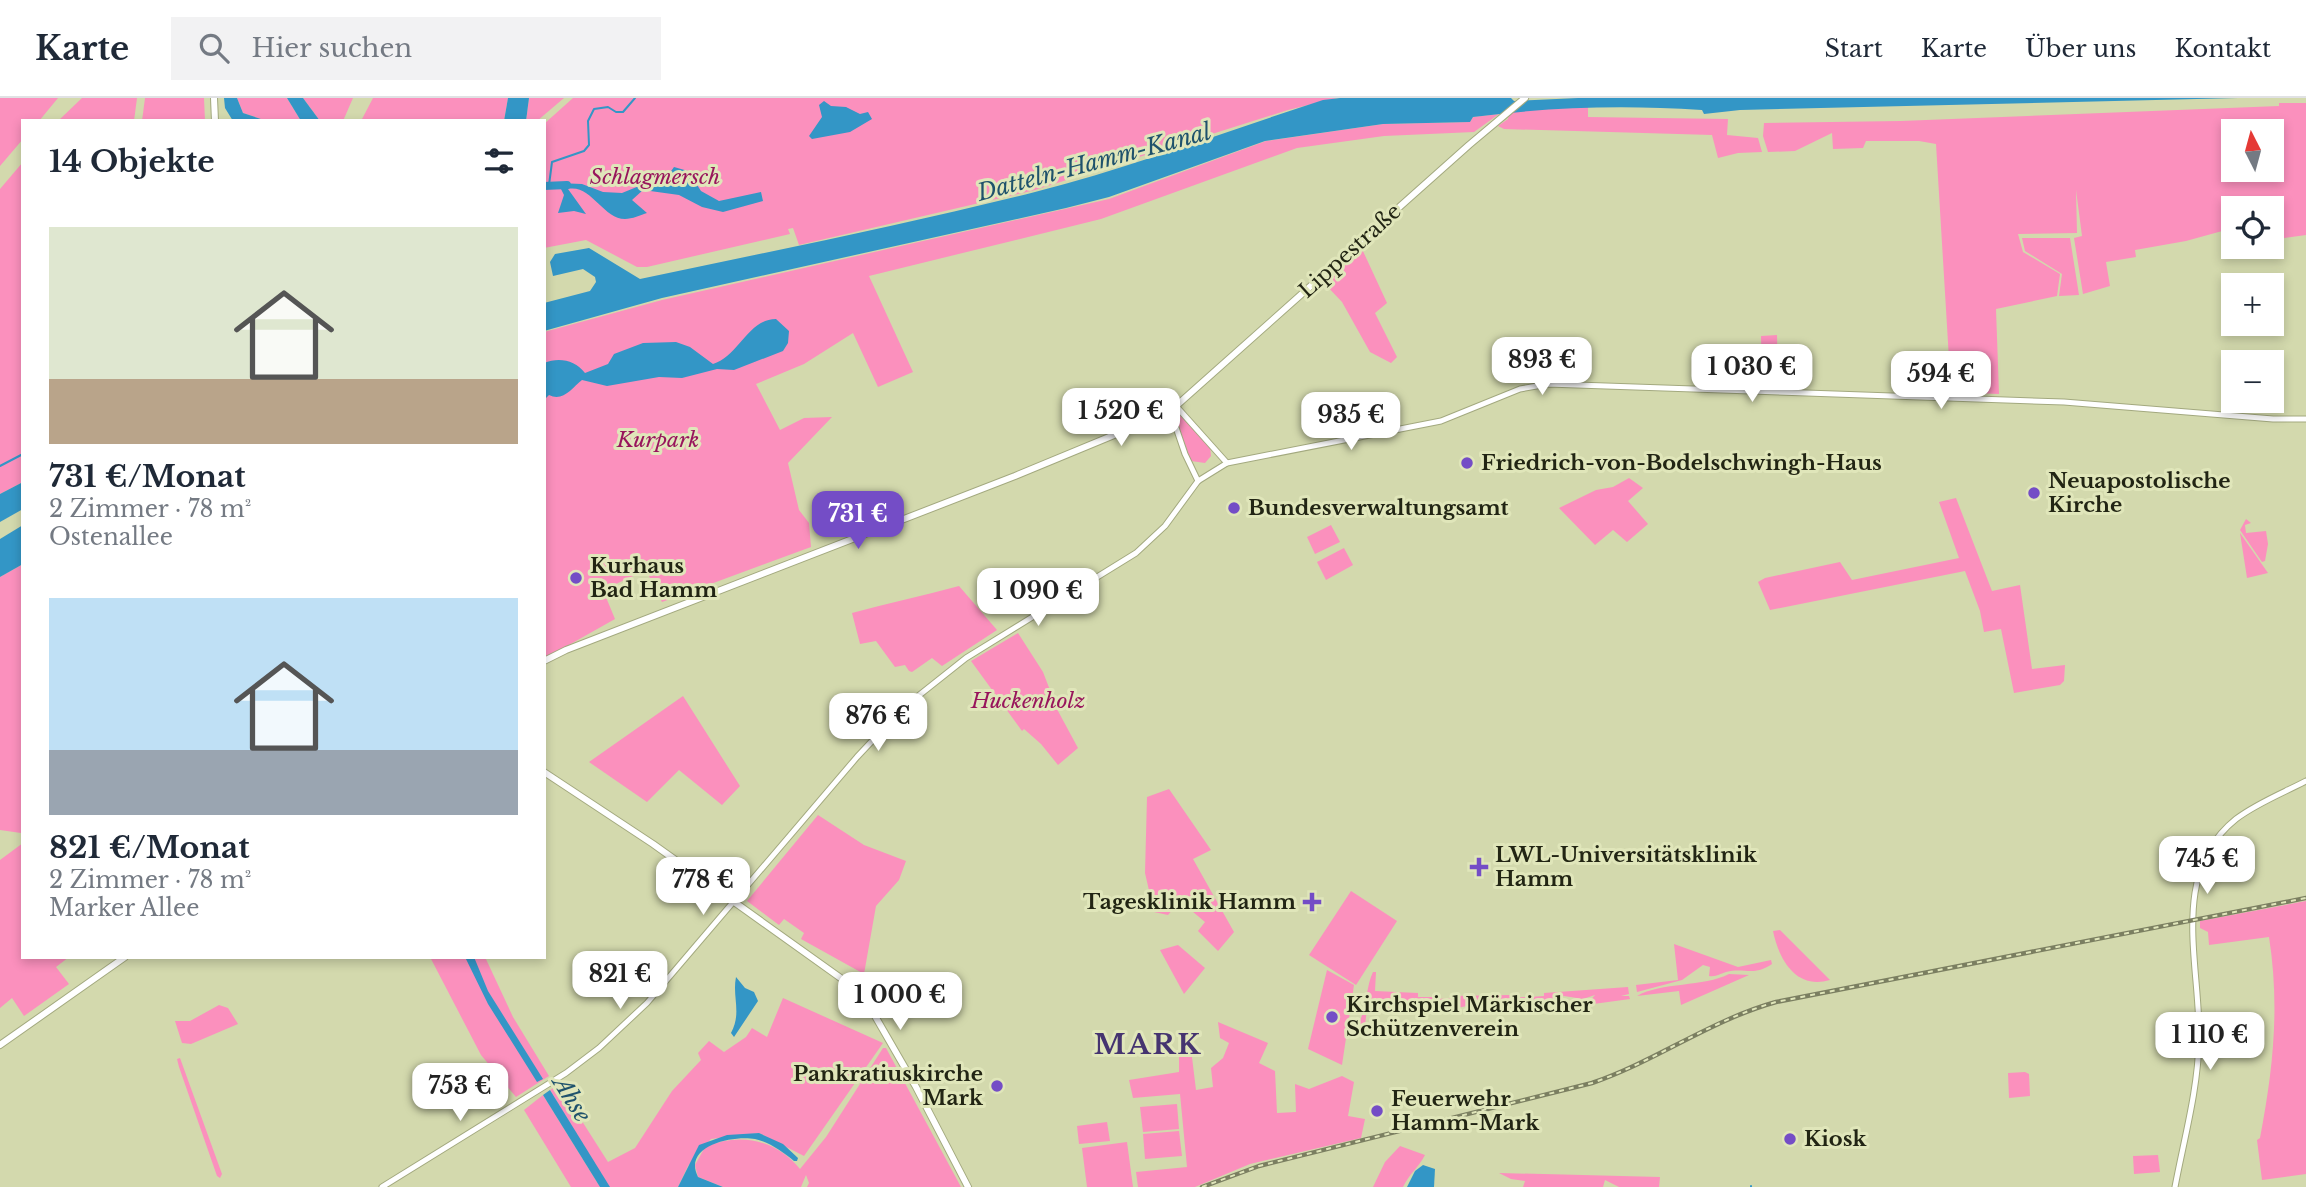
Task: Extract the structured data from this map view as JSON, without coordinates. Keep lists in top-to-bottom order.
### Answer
{
  "streets": {
    "main road": ["Lippestraße"]
  },
  "districts": ["MARK"],
  "water": ["Datteln-Hamm-Kanal", "Ahse"],
  "parks": ["Schlagmersch", "Kurpark", "Huckenholz"],
  "places": {
    "other": [
      "Friedrich-von-Bodelschwingh-Haus",
      "Neuapostolische Kirche",
      "Bundesverwaltungsamt",
      "Kurhaus Bad Hamm",
      "Kirchspiel Märkischer Schützenverein",
      "Pankratiuskirche Mark",
      "Feuerwehr Hamm-Mark",
      "Kiosk"
    ],
    "health": ["LWL-Universitätsklinik Hamm", "Tagesklinik Hamm"]
  },
  "north": "top",
  "page": {
    "header": "Karte",
    "search": "Hier suchen",
    "nav": [
      "Start",
      "Karte",
      "Über uns",
      "Kontakt"
    ],
    "map_buttons": ["+", "−"],
    "heading": "14 Objekte",
    "list": [
      {
        "name": "731 €/Monat",
        "note": "2 Zimmer · 78 m² · Ostenallee"
      },
      {
        "name": "821 €/Monat",
        "note": "2 Zimmer · 78 m² · Marker Allee"
      }
    ],
    "price": [
      "893 €",
      "1 030 €",
      "594 €",
      "1 520 €",
      "935 €",
      "731 €",
      "1 090 €",
      "876 €",
      "745 €",
      "778 €",
      "821 €",
      "1 000 €",
      "1 110 €",
      "753 €"
    ]
  }
}
